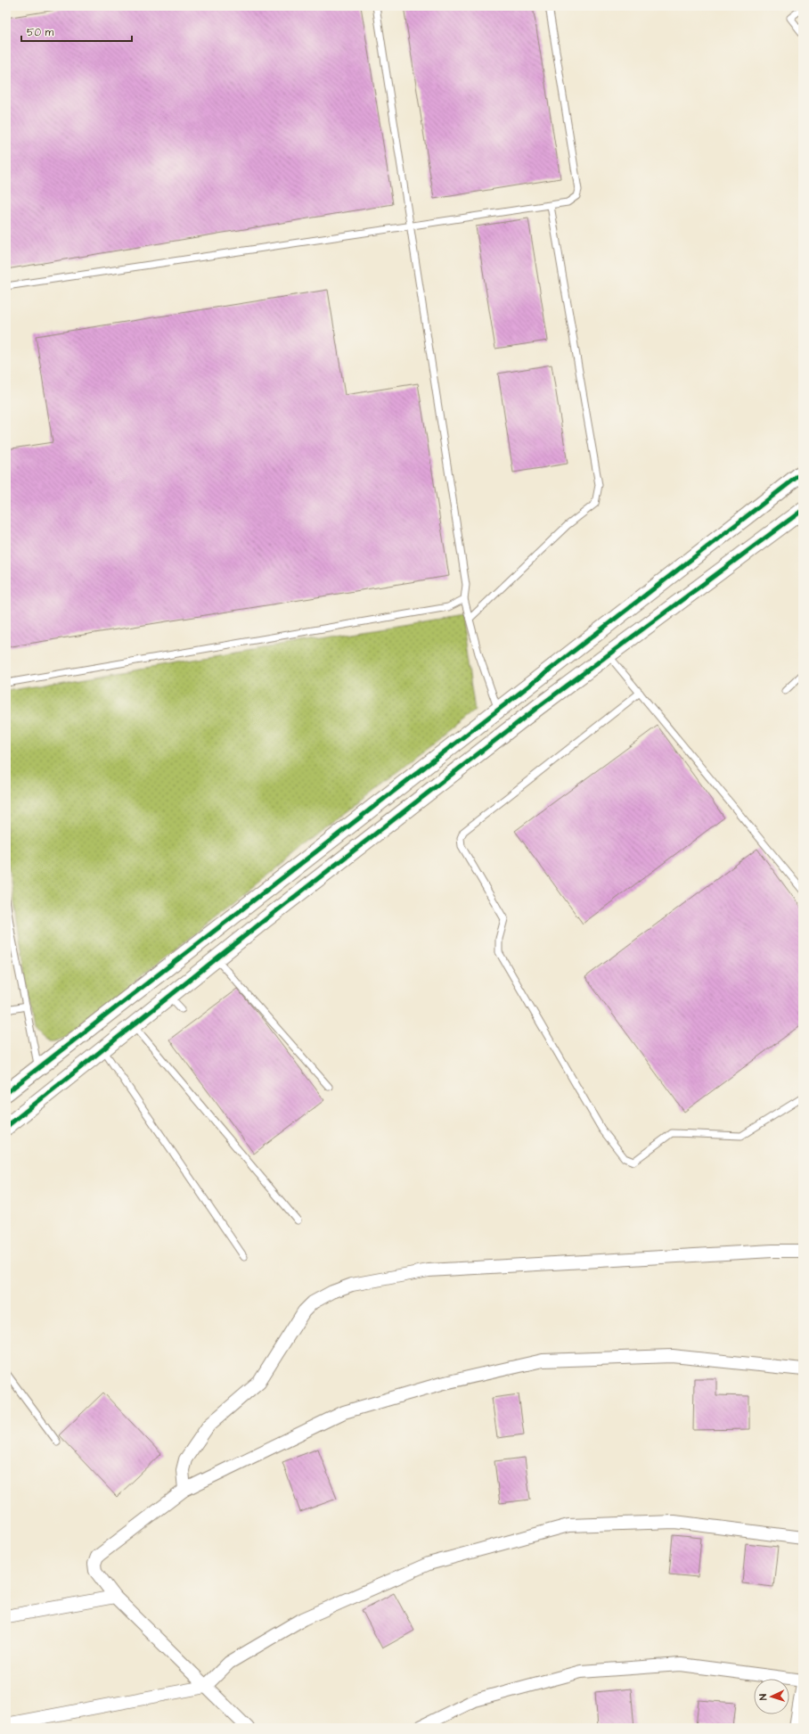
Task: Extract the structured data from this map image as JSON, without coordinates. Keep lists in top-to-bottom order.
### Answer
{
  "scale_bar": "50 m",
  "north": "left"
}
